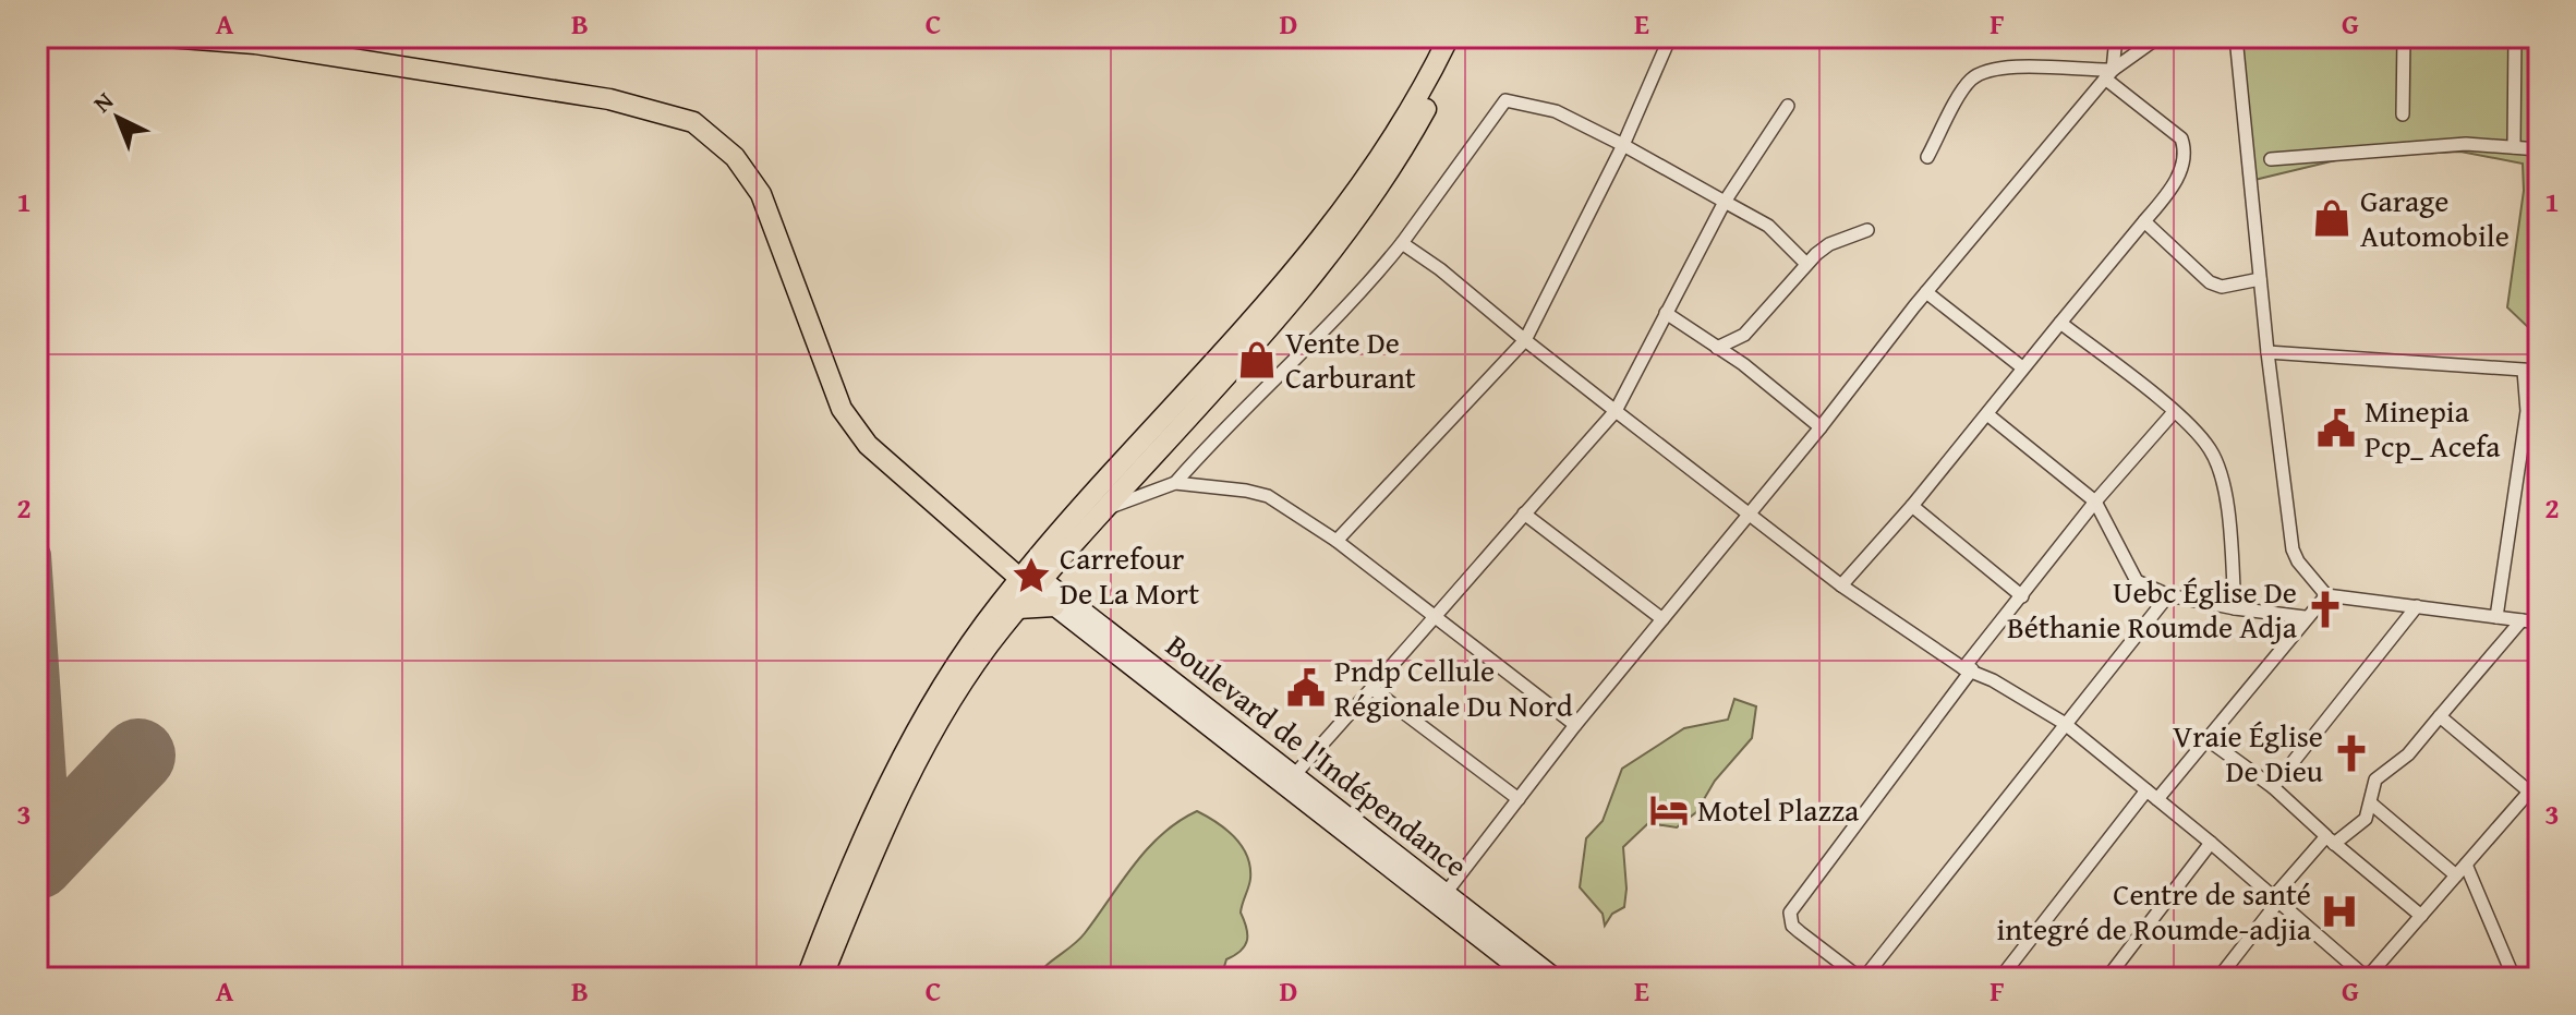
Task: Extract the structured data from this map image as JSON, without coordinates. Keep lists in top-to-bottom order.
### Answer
{
  "streets": {
    "main road": ["Boulevard de l'Indépendance"]
  },
  "places": {
    "shop": ["Garage Automobile", "Vente De Carburant"],
    "public building": ["Minepia Pcp_ Acefa", "Pndp Cellule Régionale Du Nord"],
    "place": ["Carrefour De La Mort"],
    "church": ["Uebc Église De Béthanie Roumde Adja", "Vraie Église De Dieu"],
    "hotel": ["Motel Plazza"],
    "hospital": ["Centre de santé integré de Roumde-adjia"]
  },
  "north": "top left",
  "grid": {
    "columns": [
      "A",
      "B",
      "C",
      "D",
      "E",
      "F",
      "G"
    ],
    "rows": ["1", "2", "3"]
  }
}
